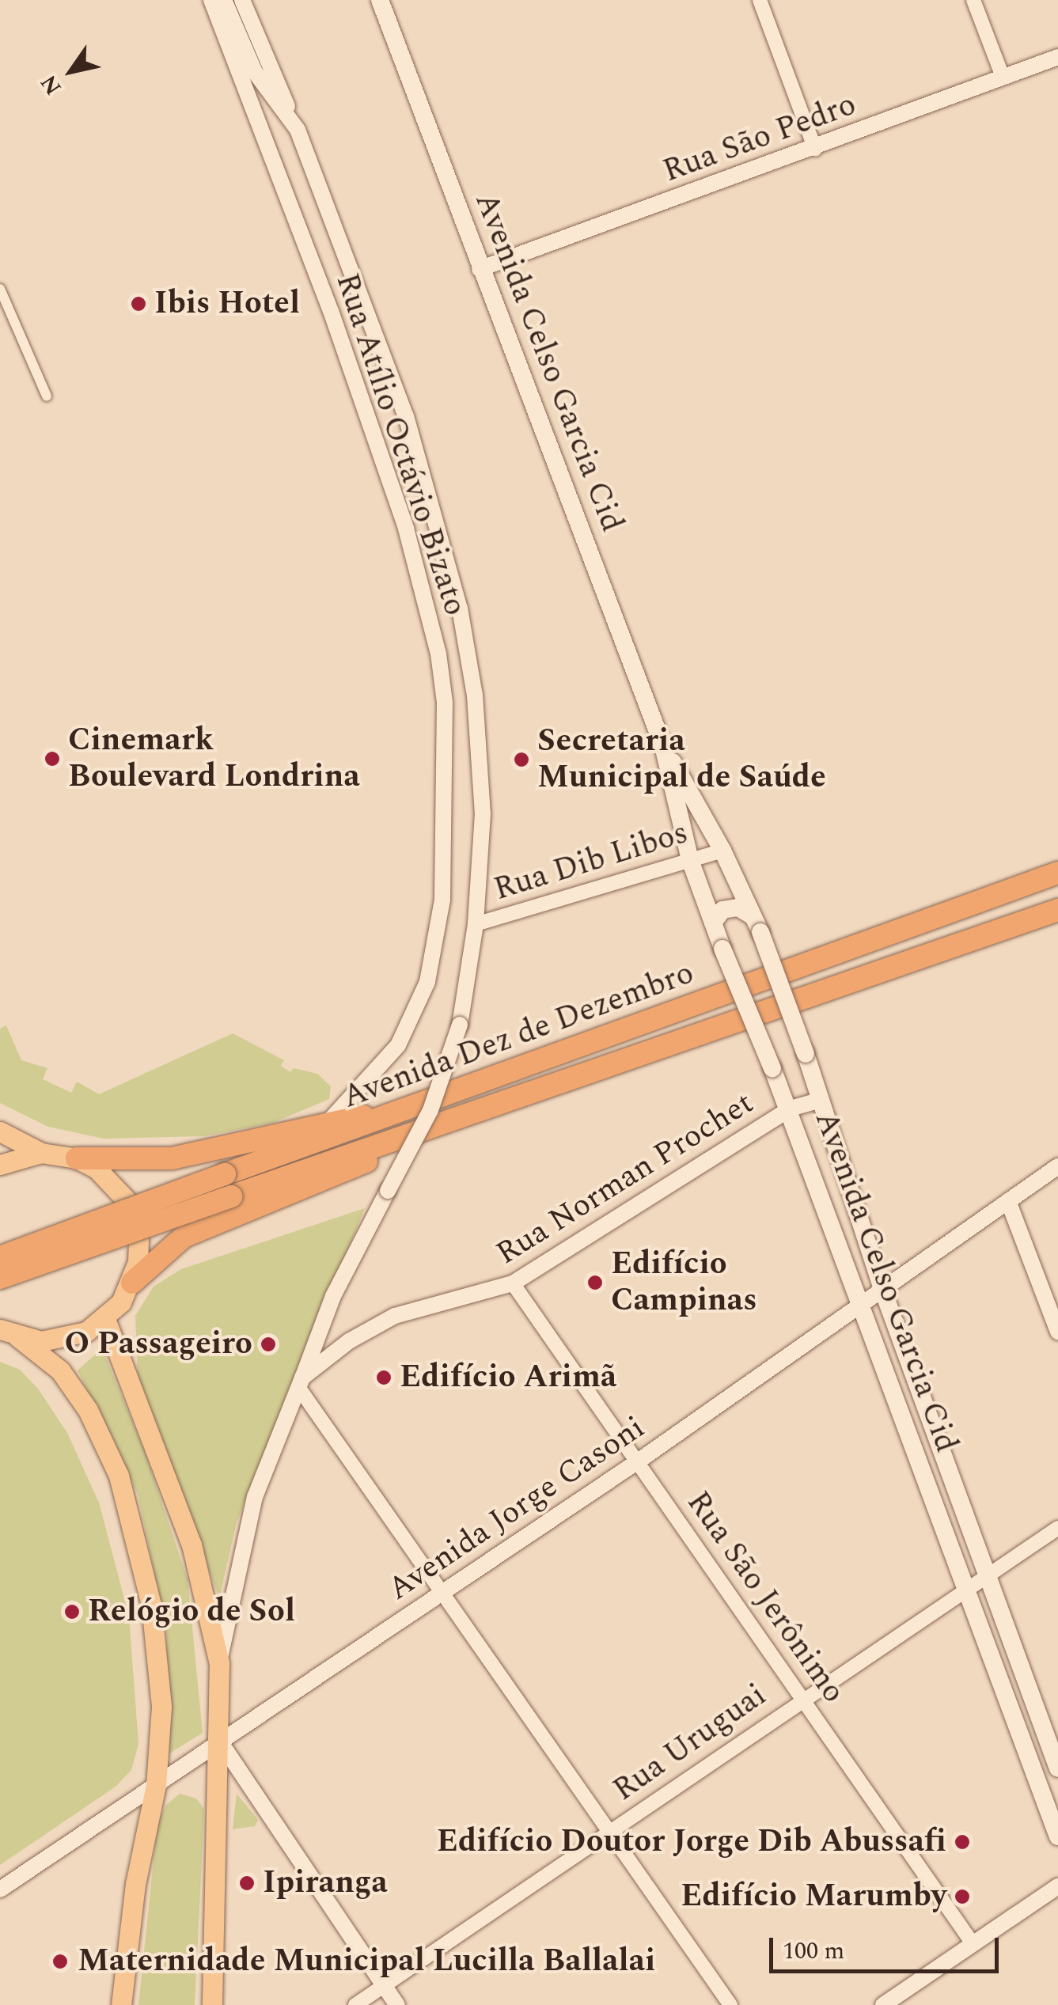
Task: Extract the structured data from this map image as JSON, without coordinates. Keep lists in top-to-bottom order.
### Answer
{
  "streets": {
    "highway": ["Avenida Dez de Dezembro"],
    "main road": ["Avenida Celso Garcia Cid"],
    "street": [
      "Rua São Pedro",
      "Rua Atílio Octávio Bizato",
      "Rua Dib Libos",
      "Rua Norman Prochet",
      "Avenida Jorge Casoni",
      "Rua São Jerônimo",
      "Rua Uruguai"
    ]
  },
  "crossings": [
    ["Rua São Pedro", "Avenida Celso Garcia Cid"],
    ["Avenida Celso Garcia Cid", "Rua Dib Libos"],
    ["Avenida Celso Garcia Cid", "Rua Norman Prochet"],
    ["Avenida Celso Garcia Cid", "Avenida Jorge Casoni"],
    ["Avenida Celso Garcia Cid", "Rua Uruguai"],
    ["Rua Norman Prochet", "Rua São Jerônimo"],
    ["Avenida Jorge Casoni", "Rua São Jerônimo"],
    ["Rua São Jerônimo", "Rua Uruguai"]
  ],
  "places": [
    "Ibis Hotel",
    "Cinemark Boulevard Londrina",
    "Secretaria Municipal de Saúde",
    "Edifício Campinas",
    "O Passageiro",
    "Edifício Arimã",
    "Relógio de Sol",
    "Edifício Doutor Jorge Dib Abussafi",
    "Ipiranga",
    "Edifício Marumby",
    "Maternidade Municipal Lucilla Ballalai"
  ],
  "scale_bar": "100 m",
  "north": "bottom left"
}
